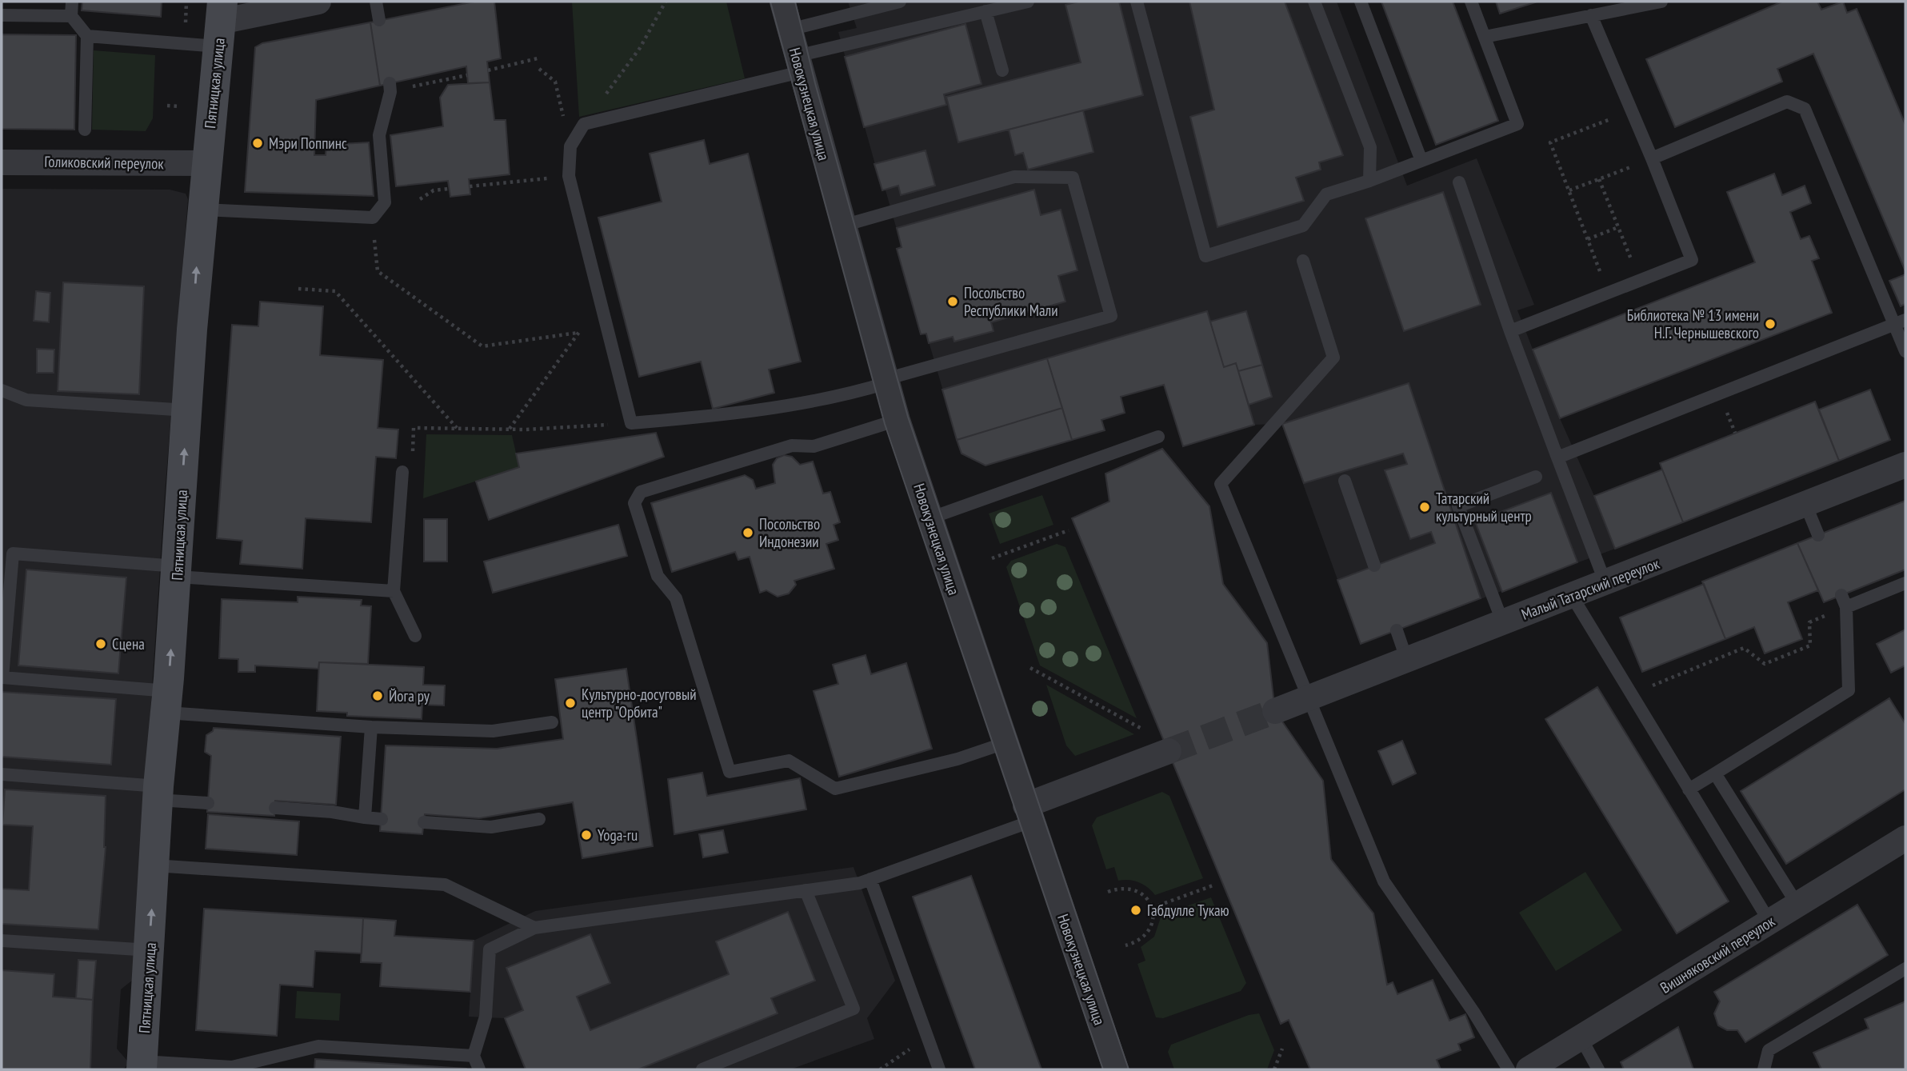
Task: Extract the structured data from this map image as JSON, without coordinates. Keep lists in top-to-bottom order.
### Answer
{
  "streets": {
    "street": [
      "Пятницкая улица",
      "Новокузнецкая улица",
      "Голиковский переулок",
      "Малый Татарский переулок",
      "Вишняковский переулок"
    ]
  },
  "crossings": [
    ["Пятницкая улица", "Голиковский переулок"]
  ],
  "one_way": ["Пятницкая улица"],
  "places": [
    "Мэри Поппинс",
    "Посольство Республики Мали",
    "Библиотека № 13 имени Н.Г. Чернышевского",
    "Татарский культурный центр",
    "Посольство Индонезии",
    "Сцена",
    "Йога ру",
    "Культурно-досуговый центр \"Орбита\"",
    "Yoga-ru",
    "Габдулле Тукаю"
  ]
}
